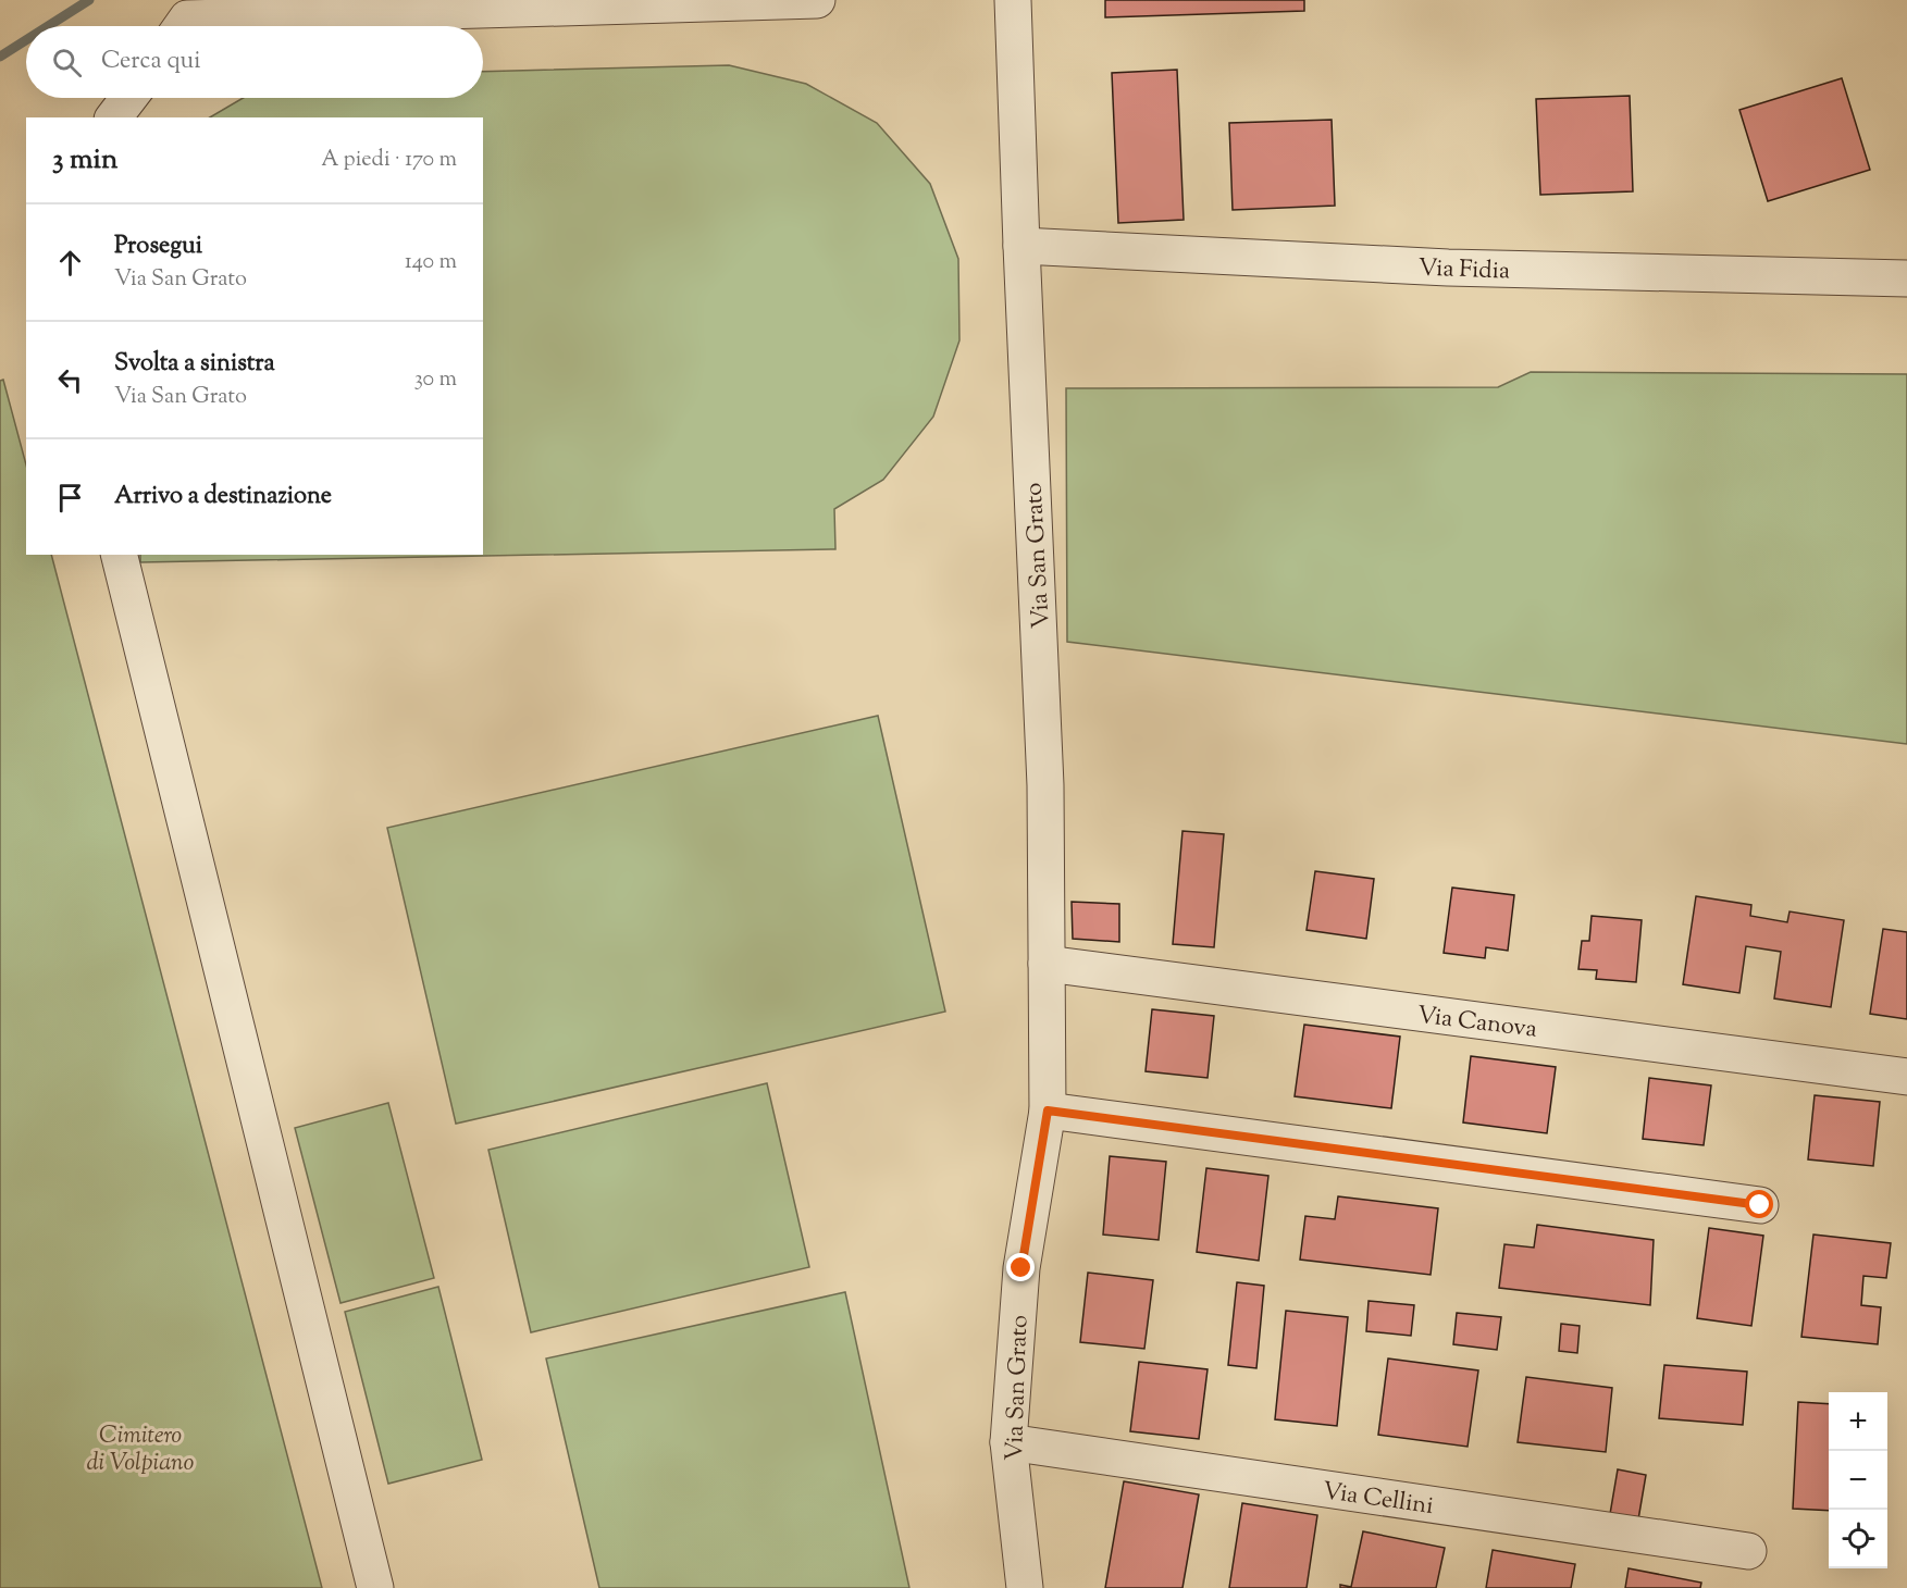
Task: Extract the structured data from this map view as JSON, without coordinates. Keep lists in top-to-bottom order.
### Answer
{
  "streets": {
    "street": [
      "Via Fidia",
      "Via San Grato",
      "Via Canova",
      "Via Cellini"
    ]
  },
  "crossings": [
    ["Via Fidia", "Via San Grato"],
    ["Via San Grato", "Via Canova"],
    ["Via San Grato", "Via Cellini"]
  ],
  "parks": ["Cimitero di Volpiano"],
  "page": {
    "search": "Cerca qui",
    "heading": ["3 min", "A piedi · 170 m"],
    "list": [
      ["Prosegui", "Via San Grato", "140 m"],
      ["Svolta a sinistra", "Via San Grato", "30 m"],
      "Arrivo a destinazione"
    ],
    "map_buttons": ["+", "−"]
  }
}
